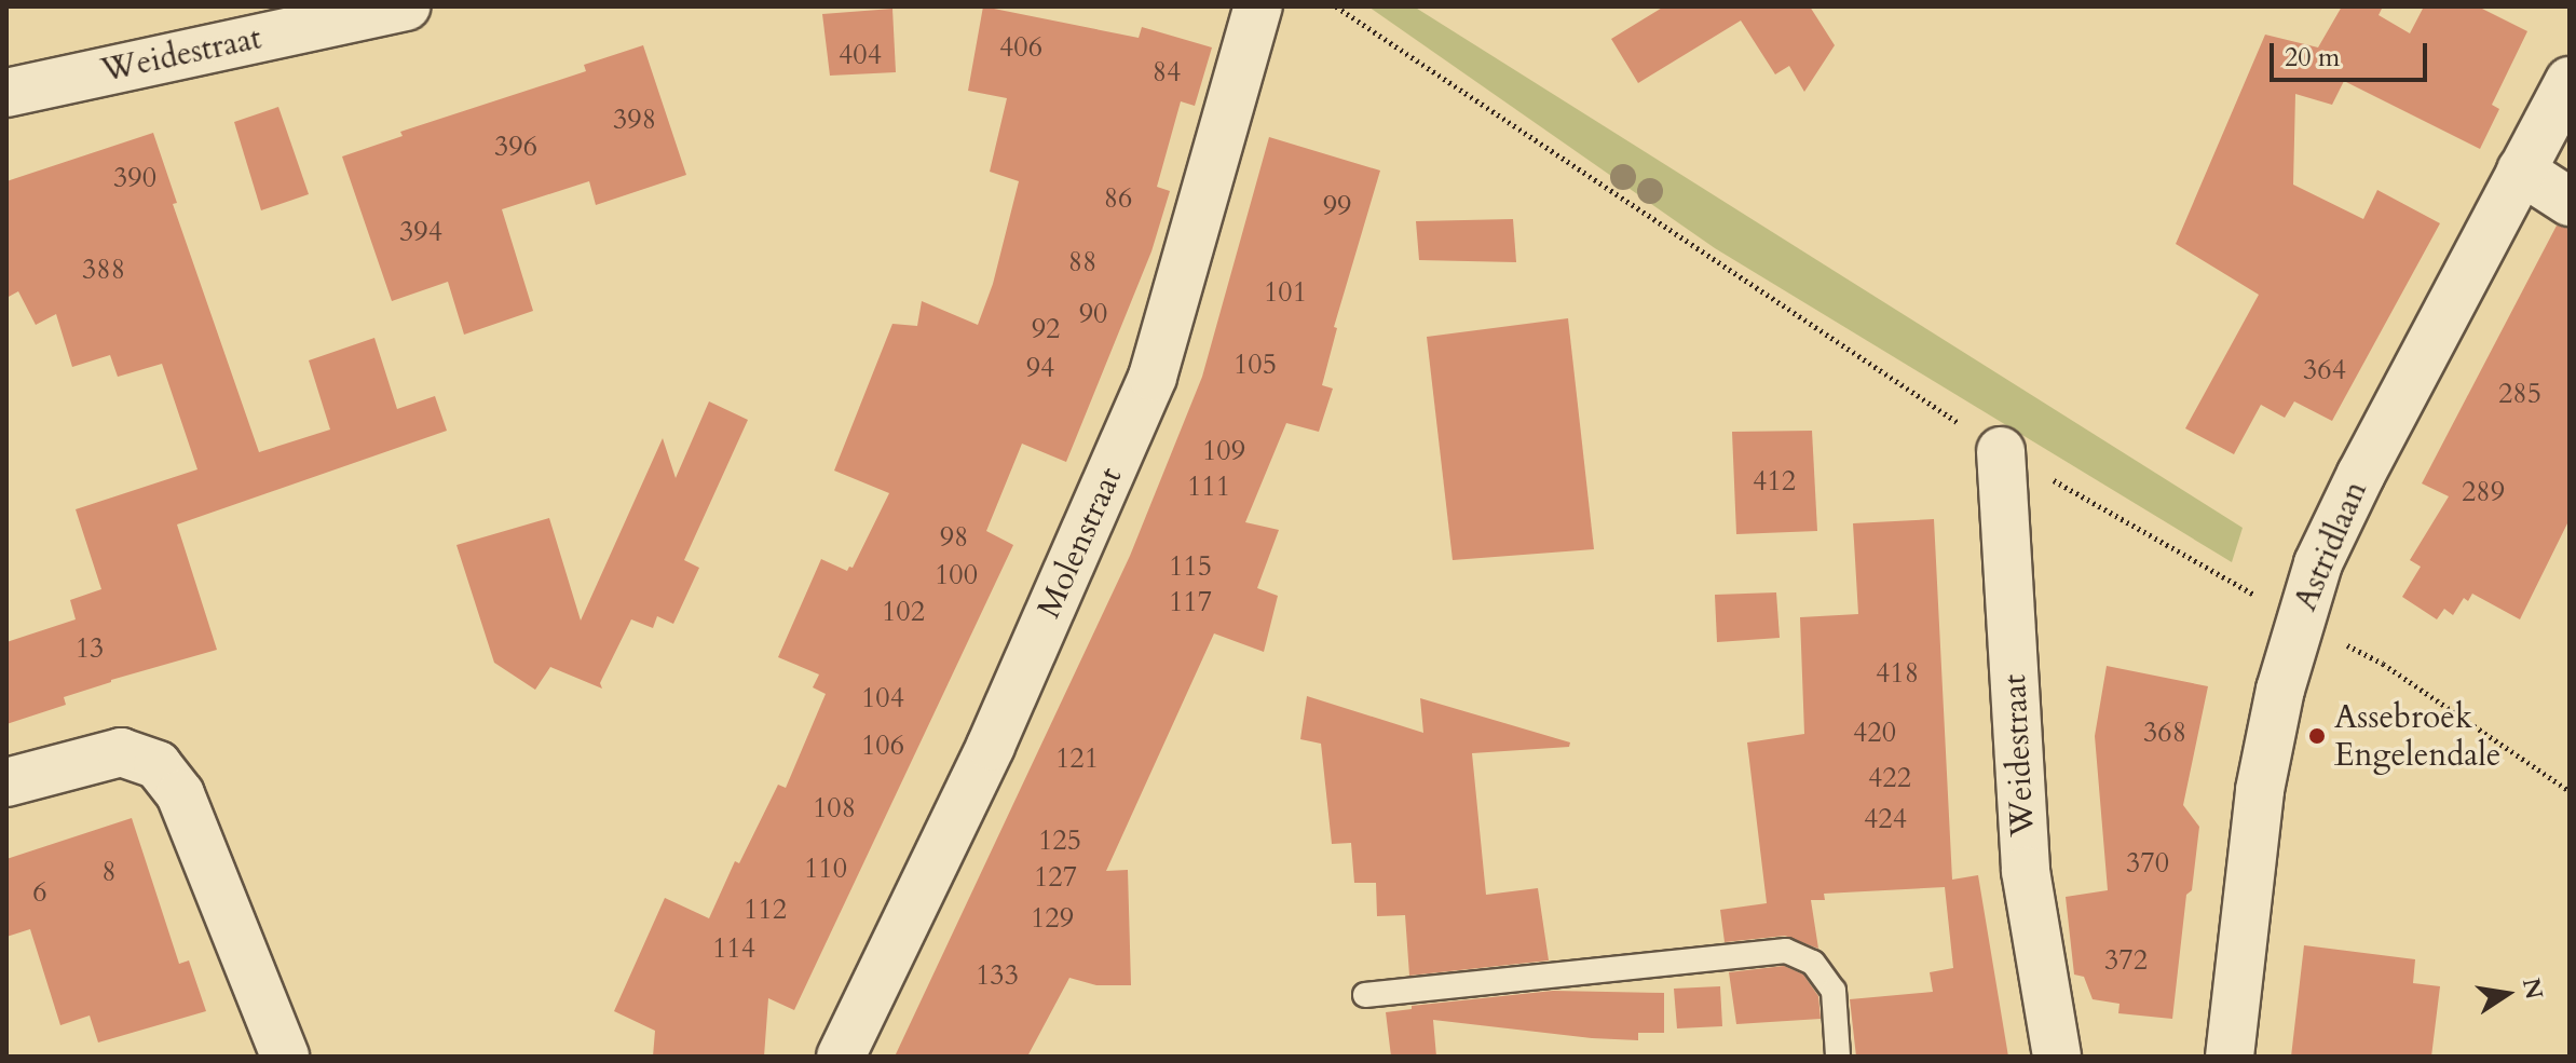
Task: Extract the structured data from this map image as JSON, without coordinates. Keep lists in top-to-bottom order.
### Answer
{
  "streets": {
    "street": ["Weidestraat", "Molenstraat", "Astridlaan"]
  },
  "places": ["Assebroek Engelendale"],
  "house_numbers": [
    "406",
    "404",
    "84",
    "398",
    "396",
    "390",
    "86",
    "99",
    "394",
    "88",
    "388",
    "101",
    "90",
    "92",
    "105",
    "94",
    "364",
    "285",
    "109",
    "412",
    "111",
    "289",
    "98",
    "115",
    "100",
    "117",
    "102",
    "13",
    "418",
    "104",
    "420",
    "368",
    "106",
    "121",
    "422",
    "108",
    "424",
    "125",
    "370",
    "110",
    "8",
    "127",
    "6",
    "112",
    "129",
    "114",
    "372",
    "133"
  ],
  "scale_bar": "20 m",
  "north": "right"
}
